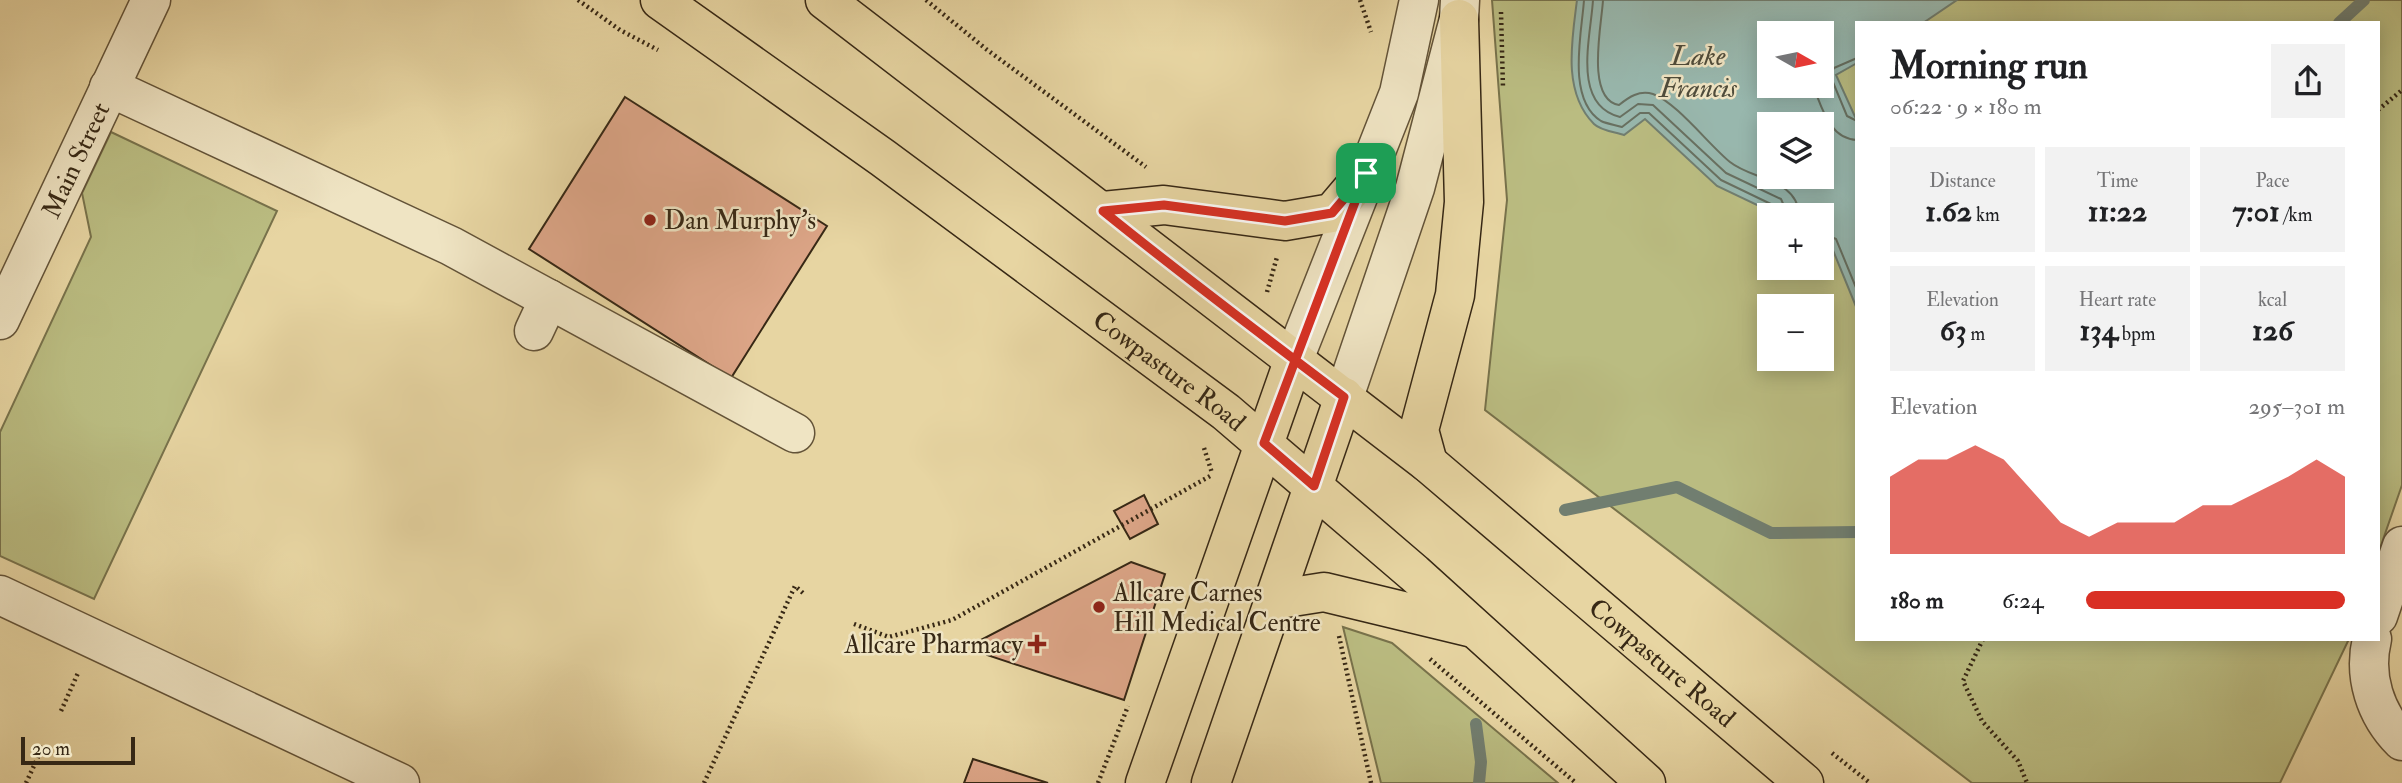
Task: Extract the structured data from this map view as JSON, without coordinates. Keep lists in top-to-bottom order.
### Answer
{
  "streets": {
    "main road": ["Cowpasture Road"],
    "street": ["Main Street"]
  },
  "water": ["Lake Francis"],
  "places": {
    "other": ["Dan Murphy's", "Allcare Carnes Hill Medical Centre"],
    "health": ["Allcare Pharmacy"]
  },
  "scale_bar": "20 m",
  "north": "right",
  "page": {
    "map_buttons": ["+", "−"],
    "heading": ["Morning run", "06:22 · 9 × 180 m"],
    "stats": [
      ["Distance", "1.62 km"],
      ["Time", "11:22"],
      ["Pace", "7:01 /km"],
      ["Elevation", "63 m"],
      ["Heart rate", "134 bpm"],
      ["kcal", "126"]
    ],
    "chart": ["Elevation", "295–301 m"],
    "list": [
      {
        "name": "180 m",
        "note": "6:24"
      }
    ],
    "scale": "20 m"
  }
}
